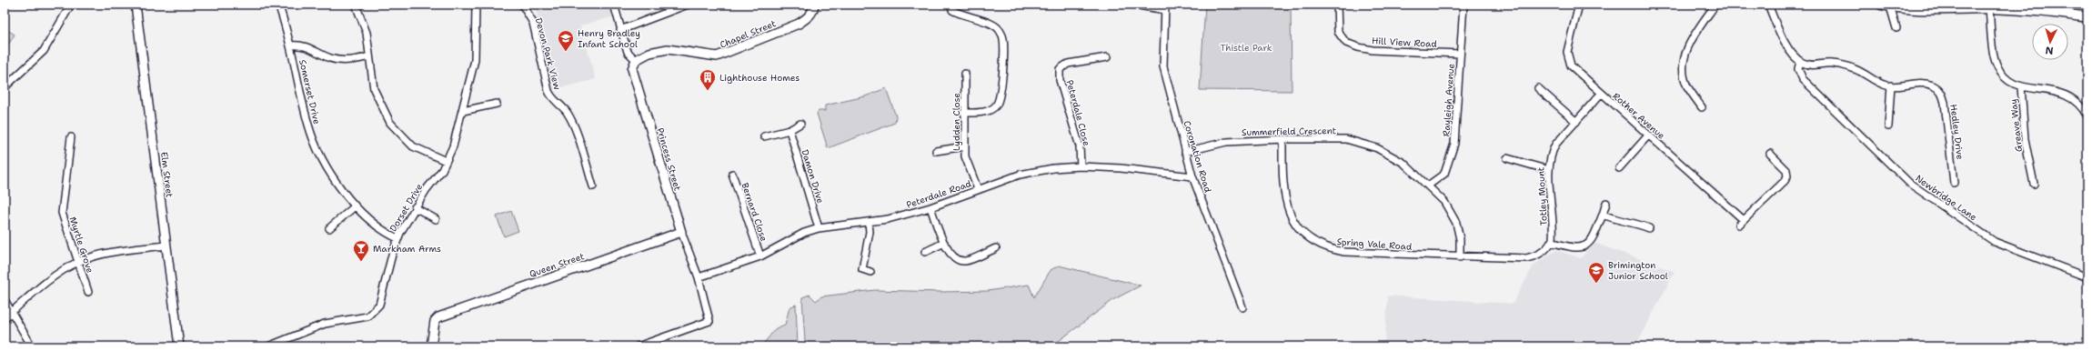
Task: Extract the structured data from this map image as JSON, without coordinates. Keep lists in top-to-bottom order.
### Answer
{
  "streets": {
    "street": [
      "Chapel Street",
      "Hill View Road",
      "Devon Park View",
      "Somerset Drive",
      "Rayleigh Avenue",
      "Peterdale Close",
      "Rother Avenue",
      "Lydden Close",
      "Greave Way",
      "Summerfield Crescent",
      "Hedley Drive",
      "Coronation Road",
      "Princess Street",
      "Elm Street",
      "Damon Drive",
      "Peterdale Road",
      "Totley Mount",
      "Newbridge Lane",
      "Dorset Drive",
      "Bernard Close",
      "Spring Vale Road",
      "Myrtle Grove",
      "Queen Street"
    ]
  },
  "crossings": [
    ["Chapel Street", "Princess Street"],
    ["Hill View Road", "Rayleigh Avenue"],
    ["Somerset Drive", "Dorset Drive"],
    ["Rayleigh Avenue", "Summerfield Crescent"],
    ["Peterdale Close", "Peterdale Road"],
    ["Rother Avenue", "Totley Mount"],
    ["Lydden Close", "Peterdale Road"],
    ["Summerfield Crescent", "Coronation Road"],
    ["Summerfield Crescent", "Spring Vale Road"],
    ["Hedley Drive", "Newbridge Lane"],
    ["Coronation Road", "Peterdale Road"],
    ["Princess Street", "Peterdale Road"],
    ["Princess Street", "Queen Street"],
    ["Damon Drive", "Peterdale Road"],
    ["Peterdale Road", "Bernard Close"],
    ["Totley Mount", "Spring Vale Road"]
  ],
  "parks": ["Thistle Park"],
  "places": {
    "school or university": ["Henry Bradley Infant School", "Brimington Junior School"],
    "building": ["Lighthouse Homes"],
    "bar": ["Markham Arms"]
  },
  "north": "bottom"
}
